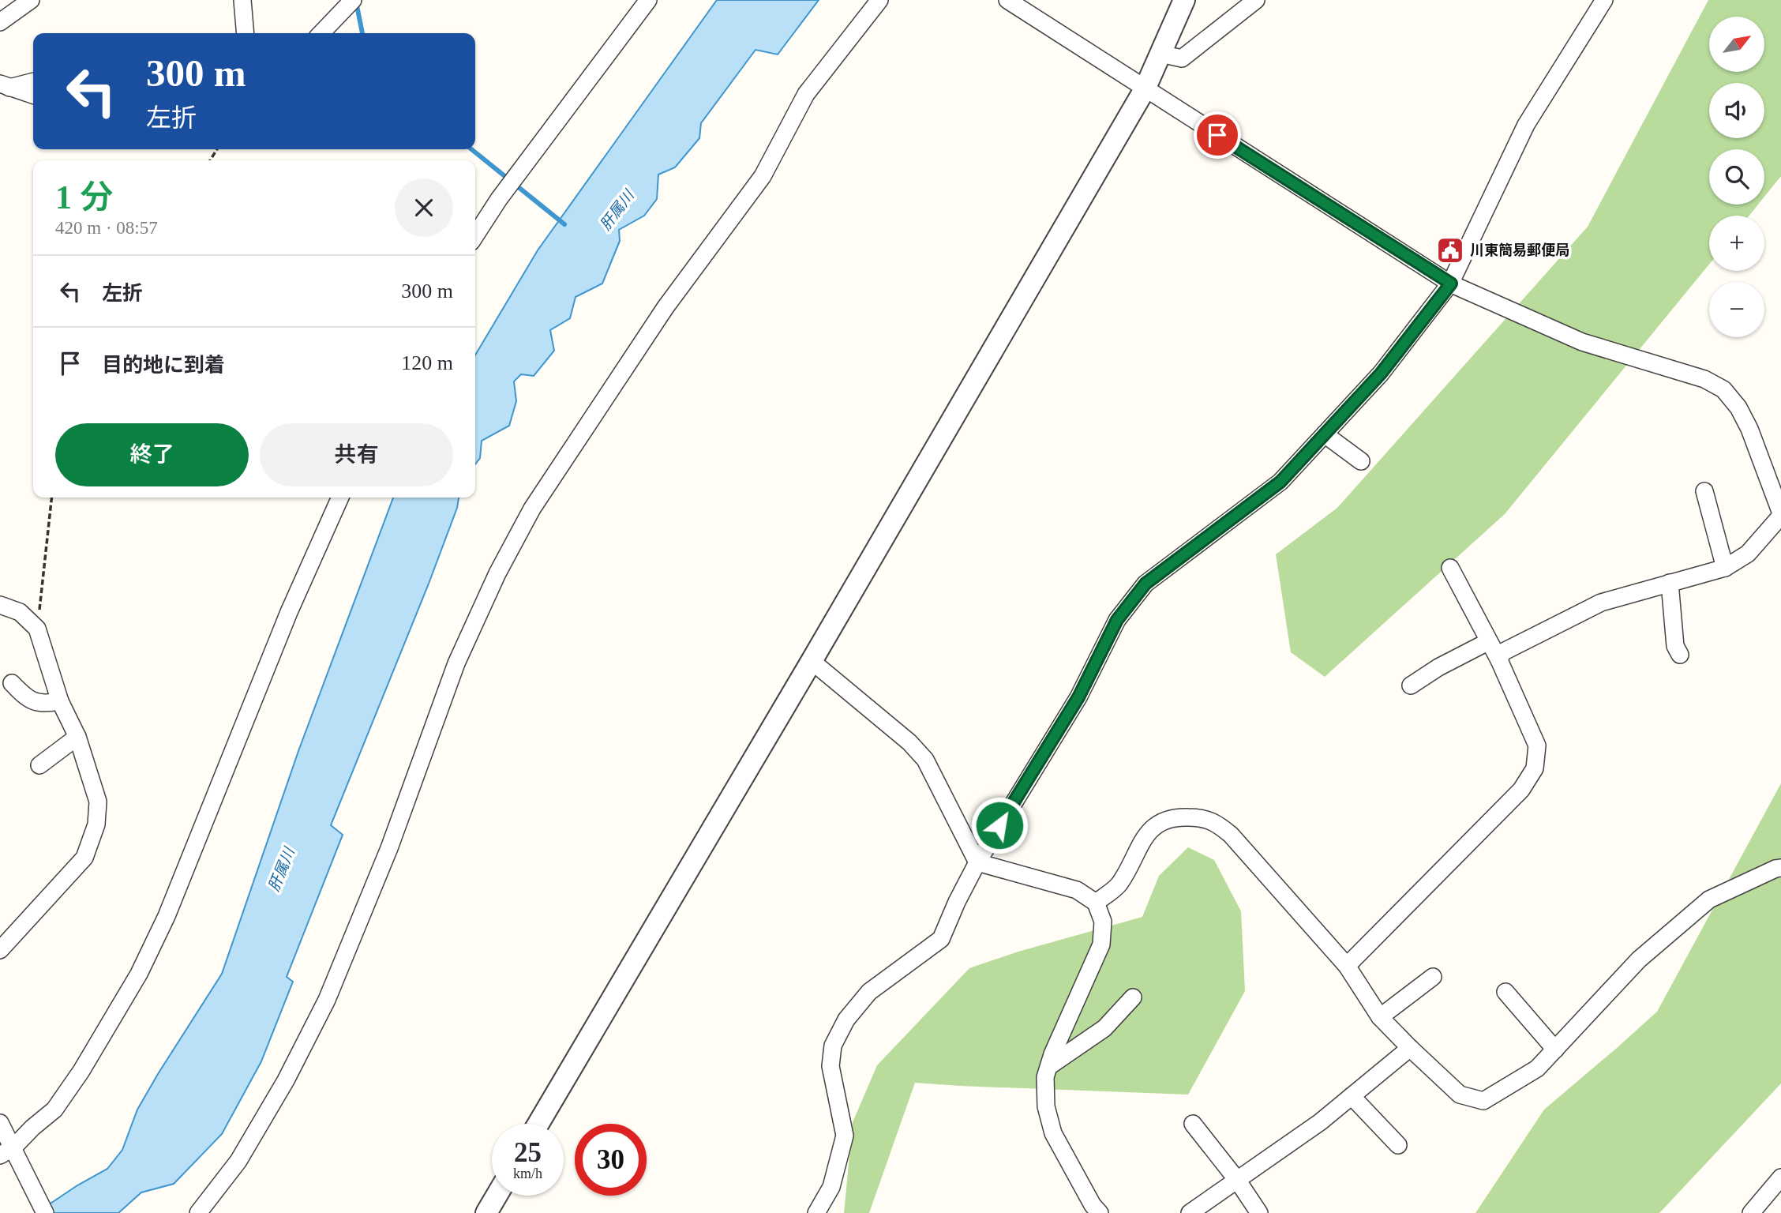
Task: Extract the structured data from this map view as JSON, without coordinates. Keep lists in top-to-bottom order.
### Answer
{
  "water": ["肝属川"],
  "places": {
    "public building": ["川東簡易郵便局"]
  },
  "north": "top right",
  "page": {
    "map_buttons": ["+", "−"],
    "turn": ["300 m", "左折"],
    "heading": ["1 分", "420 m · 08:57"],
    "list": [
      {
        "name": "左折",
        "value": "300 m"
      },
      {
        "name": "目的地に到着",
        "value": "120 m"
      }
    ],
    "buttons": ["終了", "共有"],
    "speed": "25 km/h",
    "limit": "30"
  }
}
